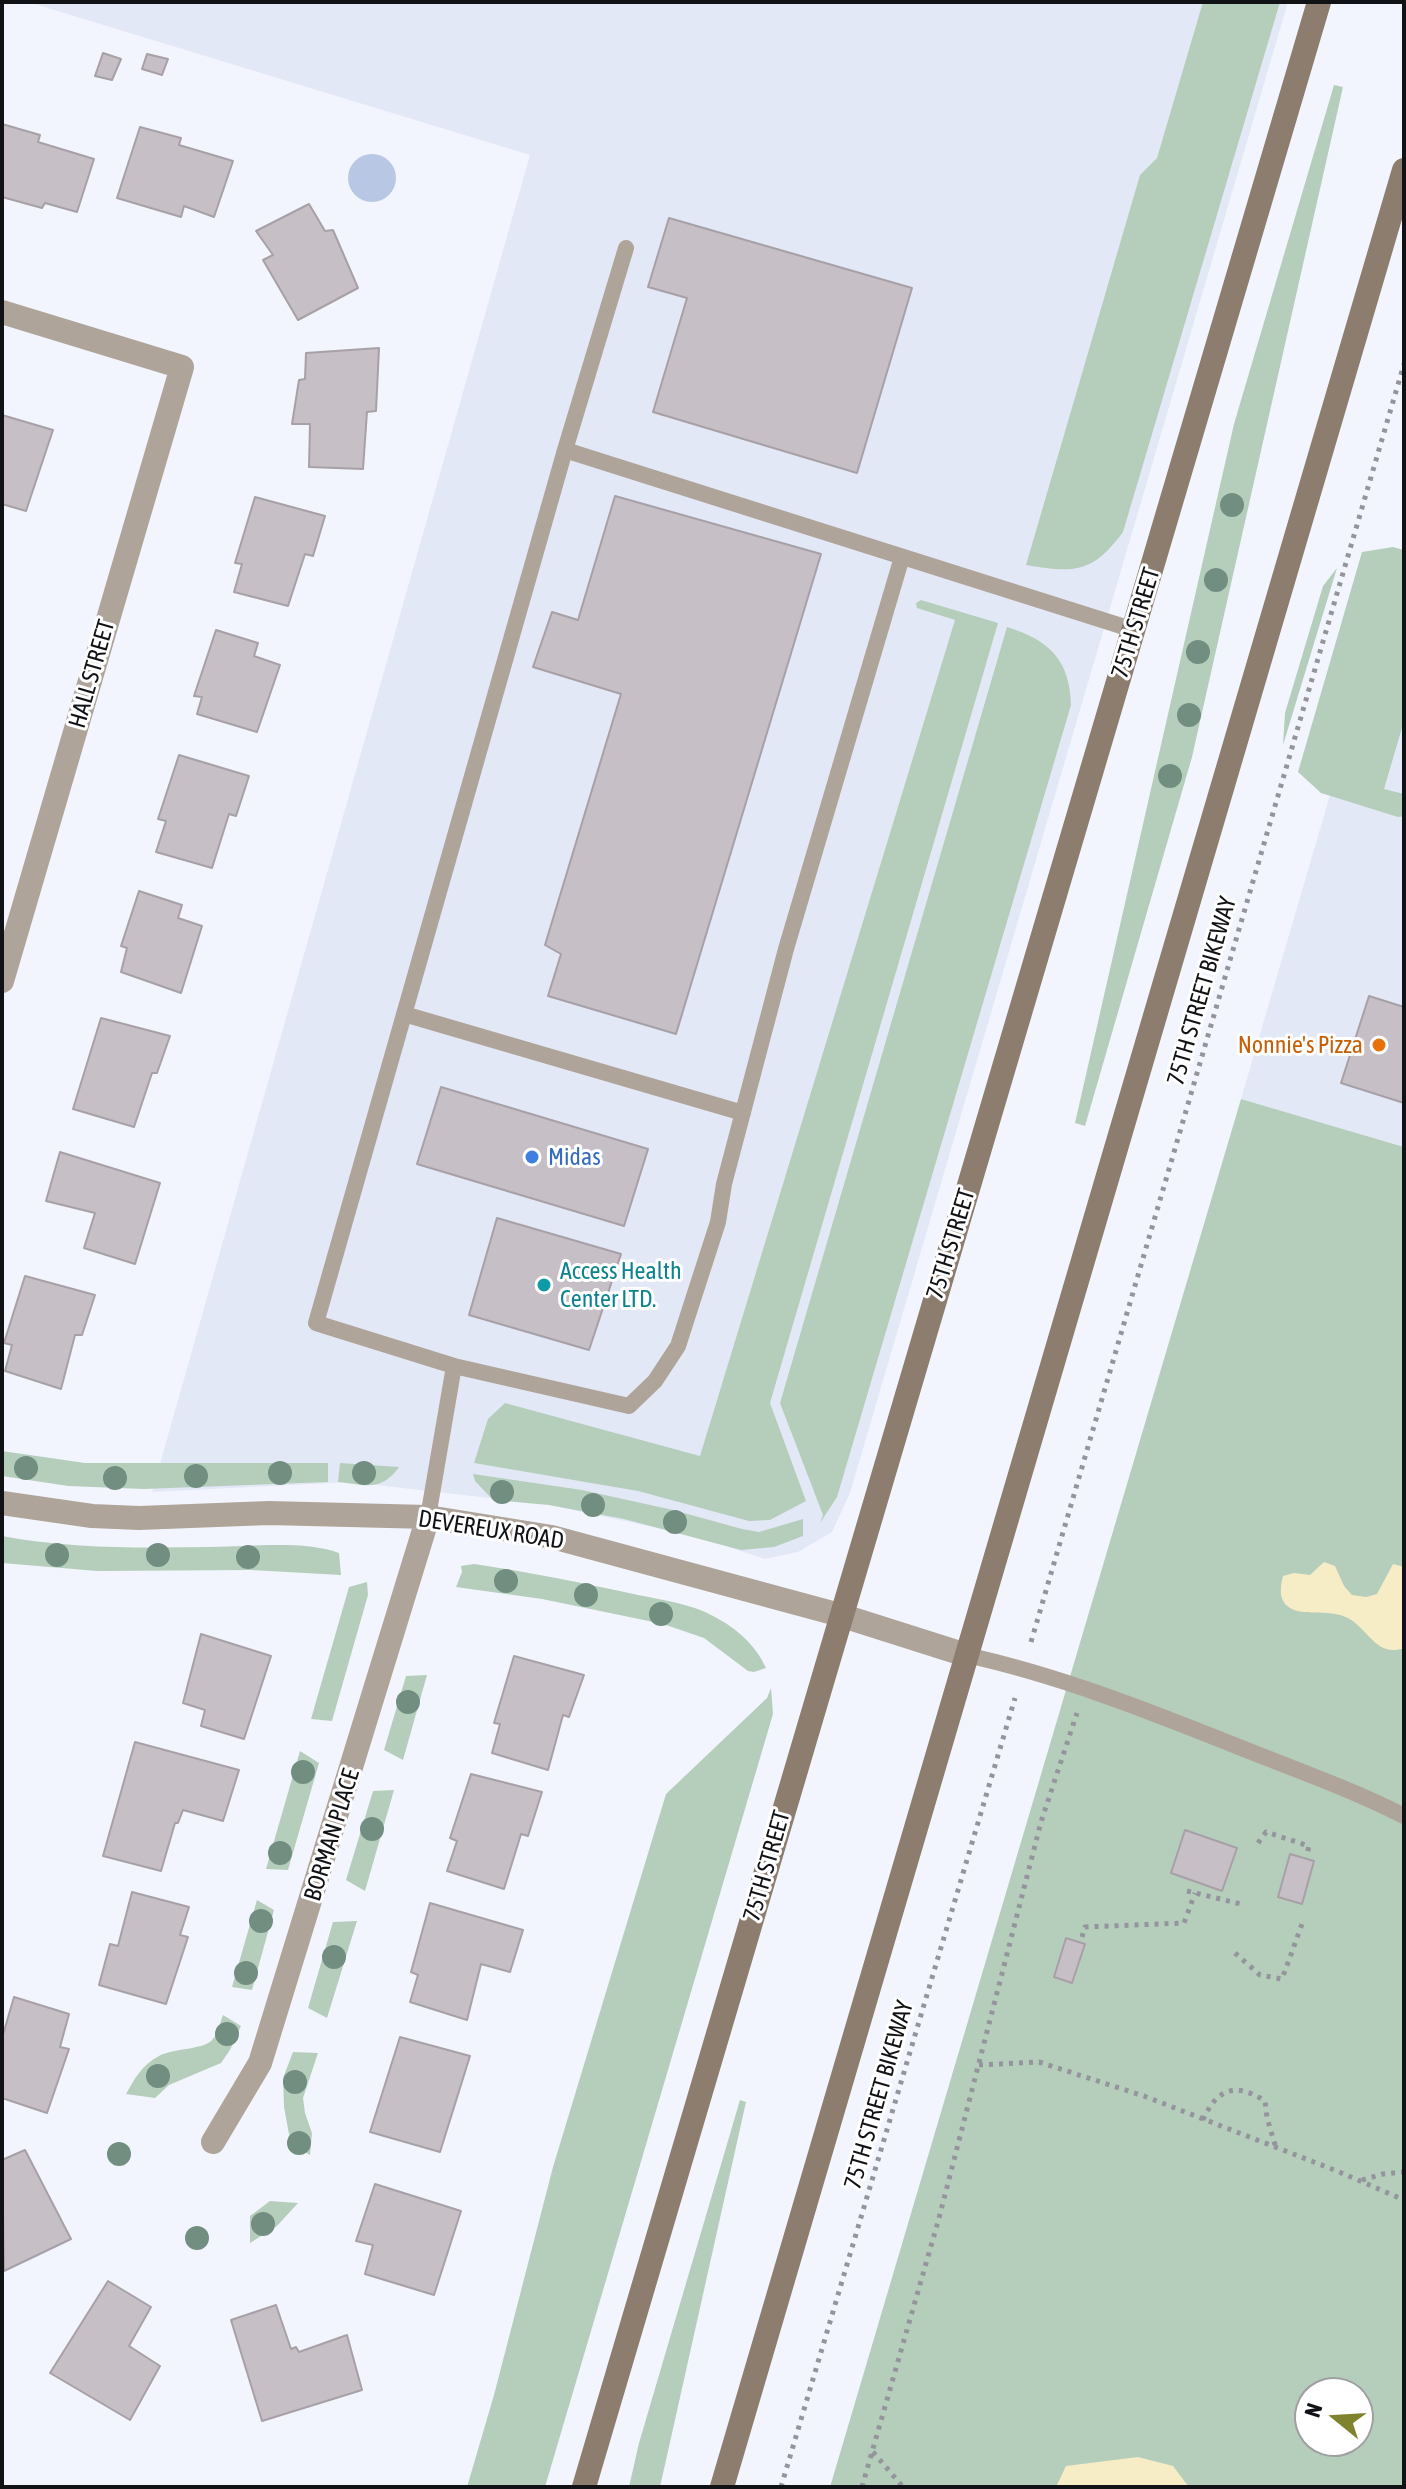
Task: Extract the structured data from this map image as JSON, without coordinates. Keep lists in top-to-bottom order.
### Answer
{
  "streets": {
    "main road": ["75TH STREET"],
    "street": ["HALL STREET", "DEVEREUX ROAD", "BORMAN PLACE"],
    "path": ["75TH STREET BIKEWAY"]
  },
  "crossings": [
    ["75TH STREET", "DEVEREUX ROAD"],
    ["DEVEREUX ROAD", "BORMAN PLACE"]
  ],
  "places": ["Nonnie's Pizza", "Midas", "Access Health Center LTD."],
  "north": "left"
}
